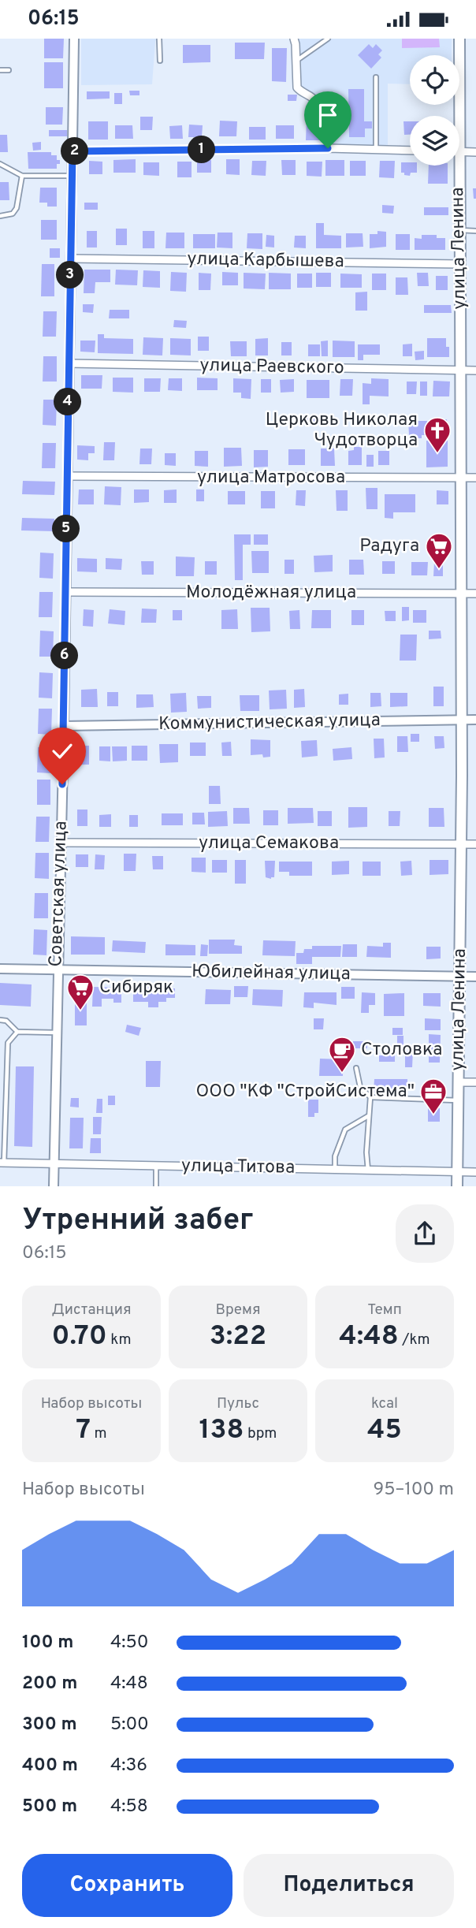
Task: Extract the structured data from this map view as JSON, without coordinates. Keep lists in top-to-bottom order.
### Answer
{
  "streets": {
    "main road": ["улица Ленина"],
    "street": [
      "улица Карбышева",
      "улица Раевского",
      "улица Матросова",
      "Молодёжная улица",
      "Коммунистическая улица",
      "улица Семакова",
      "Советская улица",
      "Юбилейная улица",
      "улица Титова"
    ]
  },
  "crossings": [
    ["улица Ленина", "улица Карбышева"],
    ["улица Ленина", "улица Раевского"],
    ["улица Ленина", "улица Матросова"],
    ["улица Ленина", "Молодёжная улица"],
    ["улица Ленина", "Коммунистическая улица"],
    ["улица Ленина", "улица Семакова"],
    ["улица Ленина", "Юбилейная улица"],
    ["улица Ленина", "улица Титова"],
    ["улица Карбышева", "Советская улица"],
    ["улица Раевского", "Советская улица"],
    ["улица Матросова", "Советская улица"],
    ["Молодёжная улица", "Советская улица"],
    ["Коммунистическая улица", "Советская улица"],
    ["улица Семакова", "Советская улица"],
    ["Советская улица", "Юбилейная улица"],
    ["Советская улица", "улица Титова"]
  ],
  "places": {
    "church": ["Церковь Николая Чудотворца"],
    "supermarket": ["Радуга", "Сибиряк"],
    "cafe": ["Столовка"],
    "office": ["ООО \"КФ \"СтройСистема\""]
  },
  "page": {
    "status": "06:15",
    "pins": [
      "1",
      "2",
      "3",
      "4",
      "5",
      "6"
    ],
    "heading": ["Утренний забег", "06:15"],
    "stats": [
      ["Дистанция", "0.70 km"],
      ["Время", "3:22"],
      ["Темп", "4:48 /km"],
      ["Набор высоты", "7 m"],
      ["Пульс", "138 bpm"],
      ["kcal", "45"]
    ],
    "chart": ["Набор высоты", "95–100 m"],
    "list": [
      {
        "name": "100 m",
        "note": "4:50"
      },
      {
        "name": "200 m",
        "note": "4:48"
      },
      {
        "name": "300 m",
        "note": "5:00"
      },
      {
        "name": "400 m",
        "note": "4:36"
      },
      {
        "name": "500 m",
        "note": "4:58"
      }
    ],
    "buttons": ["Сохранить", "Поделиться"]
  }
}
